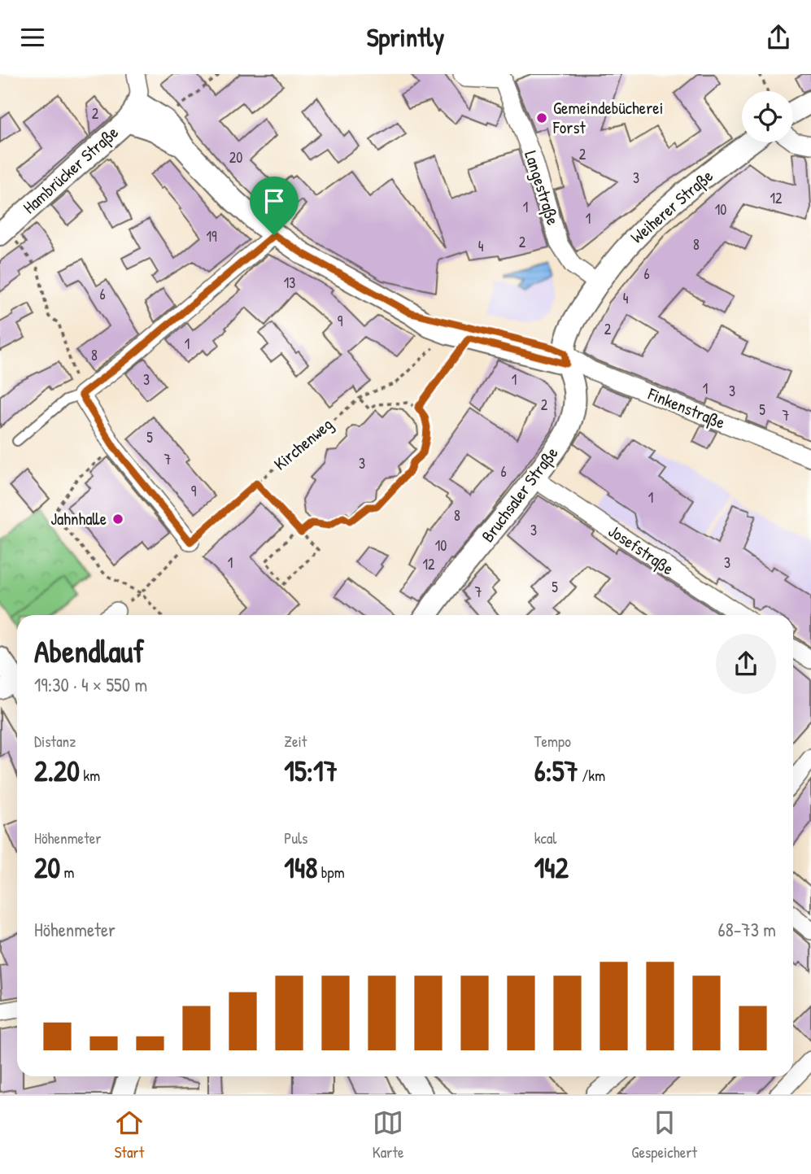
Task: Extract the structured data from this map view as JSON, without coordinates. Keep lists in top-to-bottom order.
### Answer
{
  "streets": {
    "street": [
      "Hambrücker Straße",
      "Langestraße",
      "Weiherer Straße",
      "Finkenstraße",
      "Bruchsaler Straße",
      "Josefstraße"
    ],
    "path": ["Kirchenweg"]
  },
  "crossings": [
    ["Langestraße", "Weiherer Straße"],
    ["Weiherer Straße", "Finkenstraße"],
    ["Weiherer Straße", "Bruchsaler Straße"],
    ["Finkenstraße", "Bruchsaler Straße"],
    ["Bruchsaler Straße", "Josefstraße"]
  ],
  "places": ["Gemeindebücherei Forst", "Jahnhalle"],
  "house_numbers": [
    "2",
    "2",
    "20",
    "3",
    "12",
    "1",
    "10",
    "1",
    "19",
    "2",
    "8",
    "4",
    "6",
    "13",
    "6",
    "4",
    "9",
    "2",
    "1",
    "8",
    "3",
    "1",
    "1",
    "3",
    "2",
    "5",
    "7",
    "5",
    "7",
    "3",
    "6",
    "9",
    "1",
    "8",
    "3",
    "10",
    "1",
    "3",
    "12",
    "5",
    "7"
  ],
  "page": {
    "header": "Sprintly",
    "heading": ["Abendlauf", "19:30 · 4 × 550 m"],
    "stats": [
      ["Distanz", "2.20 km"],
      ["Zeit", "15:17"],
      ["Tempo", "6:57 /km"],
      ["Höhenmeter", "20 m"],
      ["Puls", "148 bpm"],
      ["kcal", "142"]
    ],
    "chart": ["Höhenmeter", "68–73 m"],
    "tabs": ["Start", "Karte", "Gespeichert"]
  }
}
